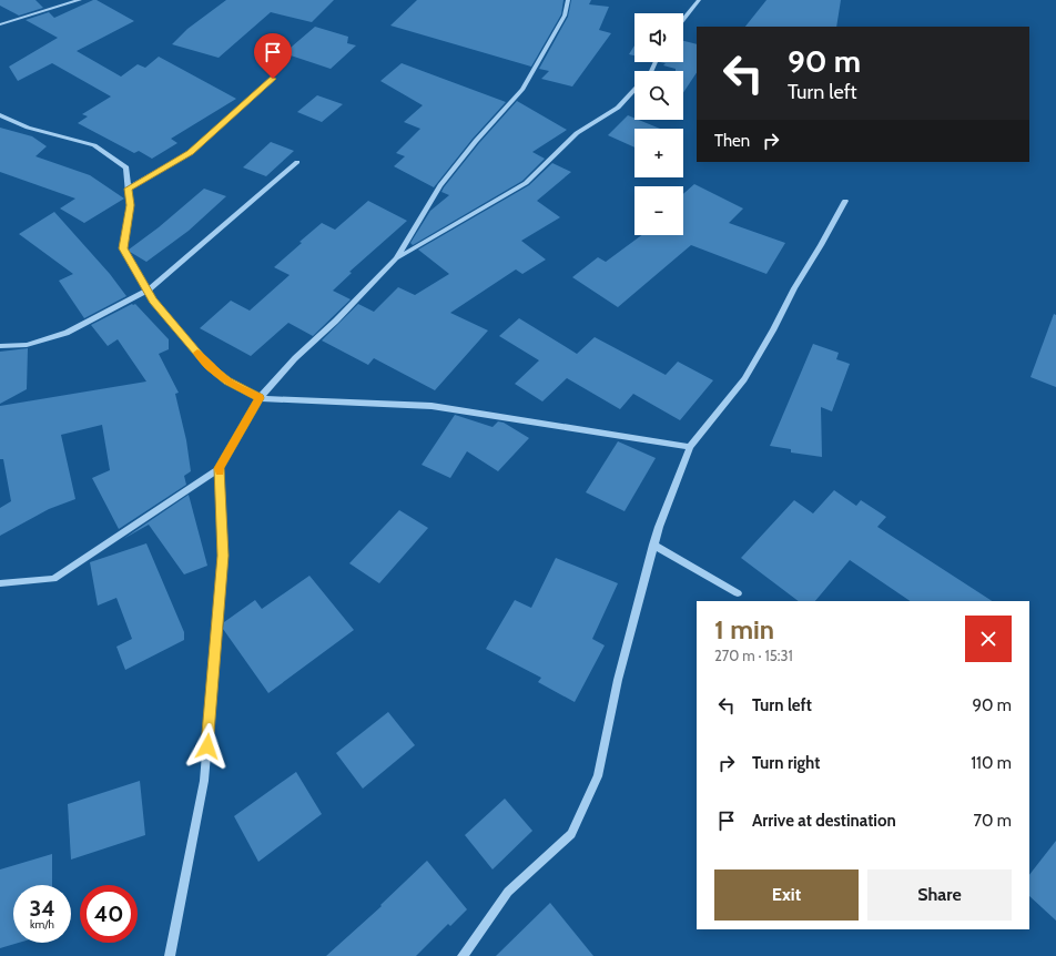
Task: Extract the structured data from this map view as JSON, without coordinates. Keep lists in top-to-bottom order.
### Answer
{
  "page": {
    "map_buttons": ["+", "−"],
    "turn": ["90 m", "Turn left"],
    "then": "Then",
    "heading": ["1 min", "270 m · 15:31"],
    "list": [
      {
        "name": "Turn left",
        "value": "90 m"
      },
      {
        "name": "Turn right",
        "value": "110 m"
      },
      {
        "name": "Arrive at destination",
        "value": "70 m"
      }
    ],
    "buttons": ["Exit", "Share"],
    "speed": "34 km/h",
    "limit": "40"
  }
}
